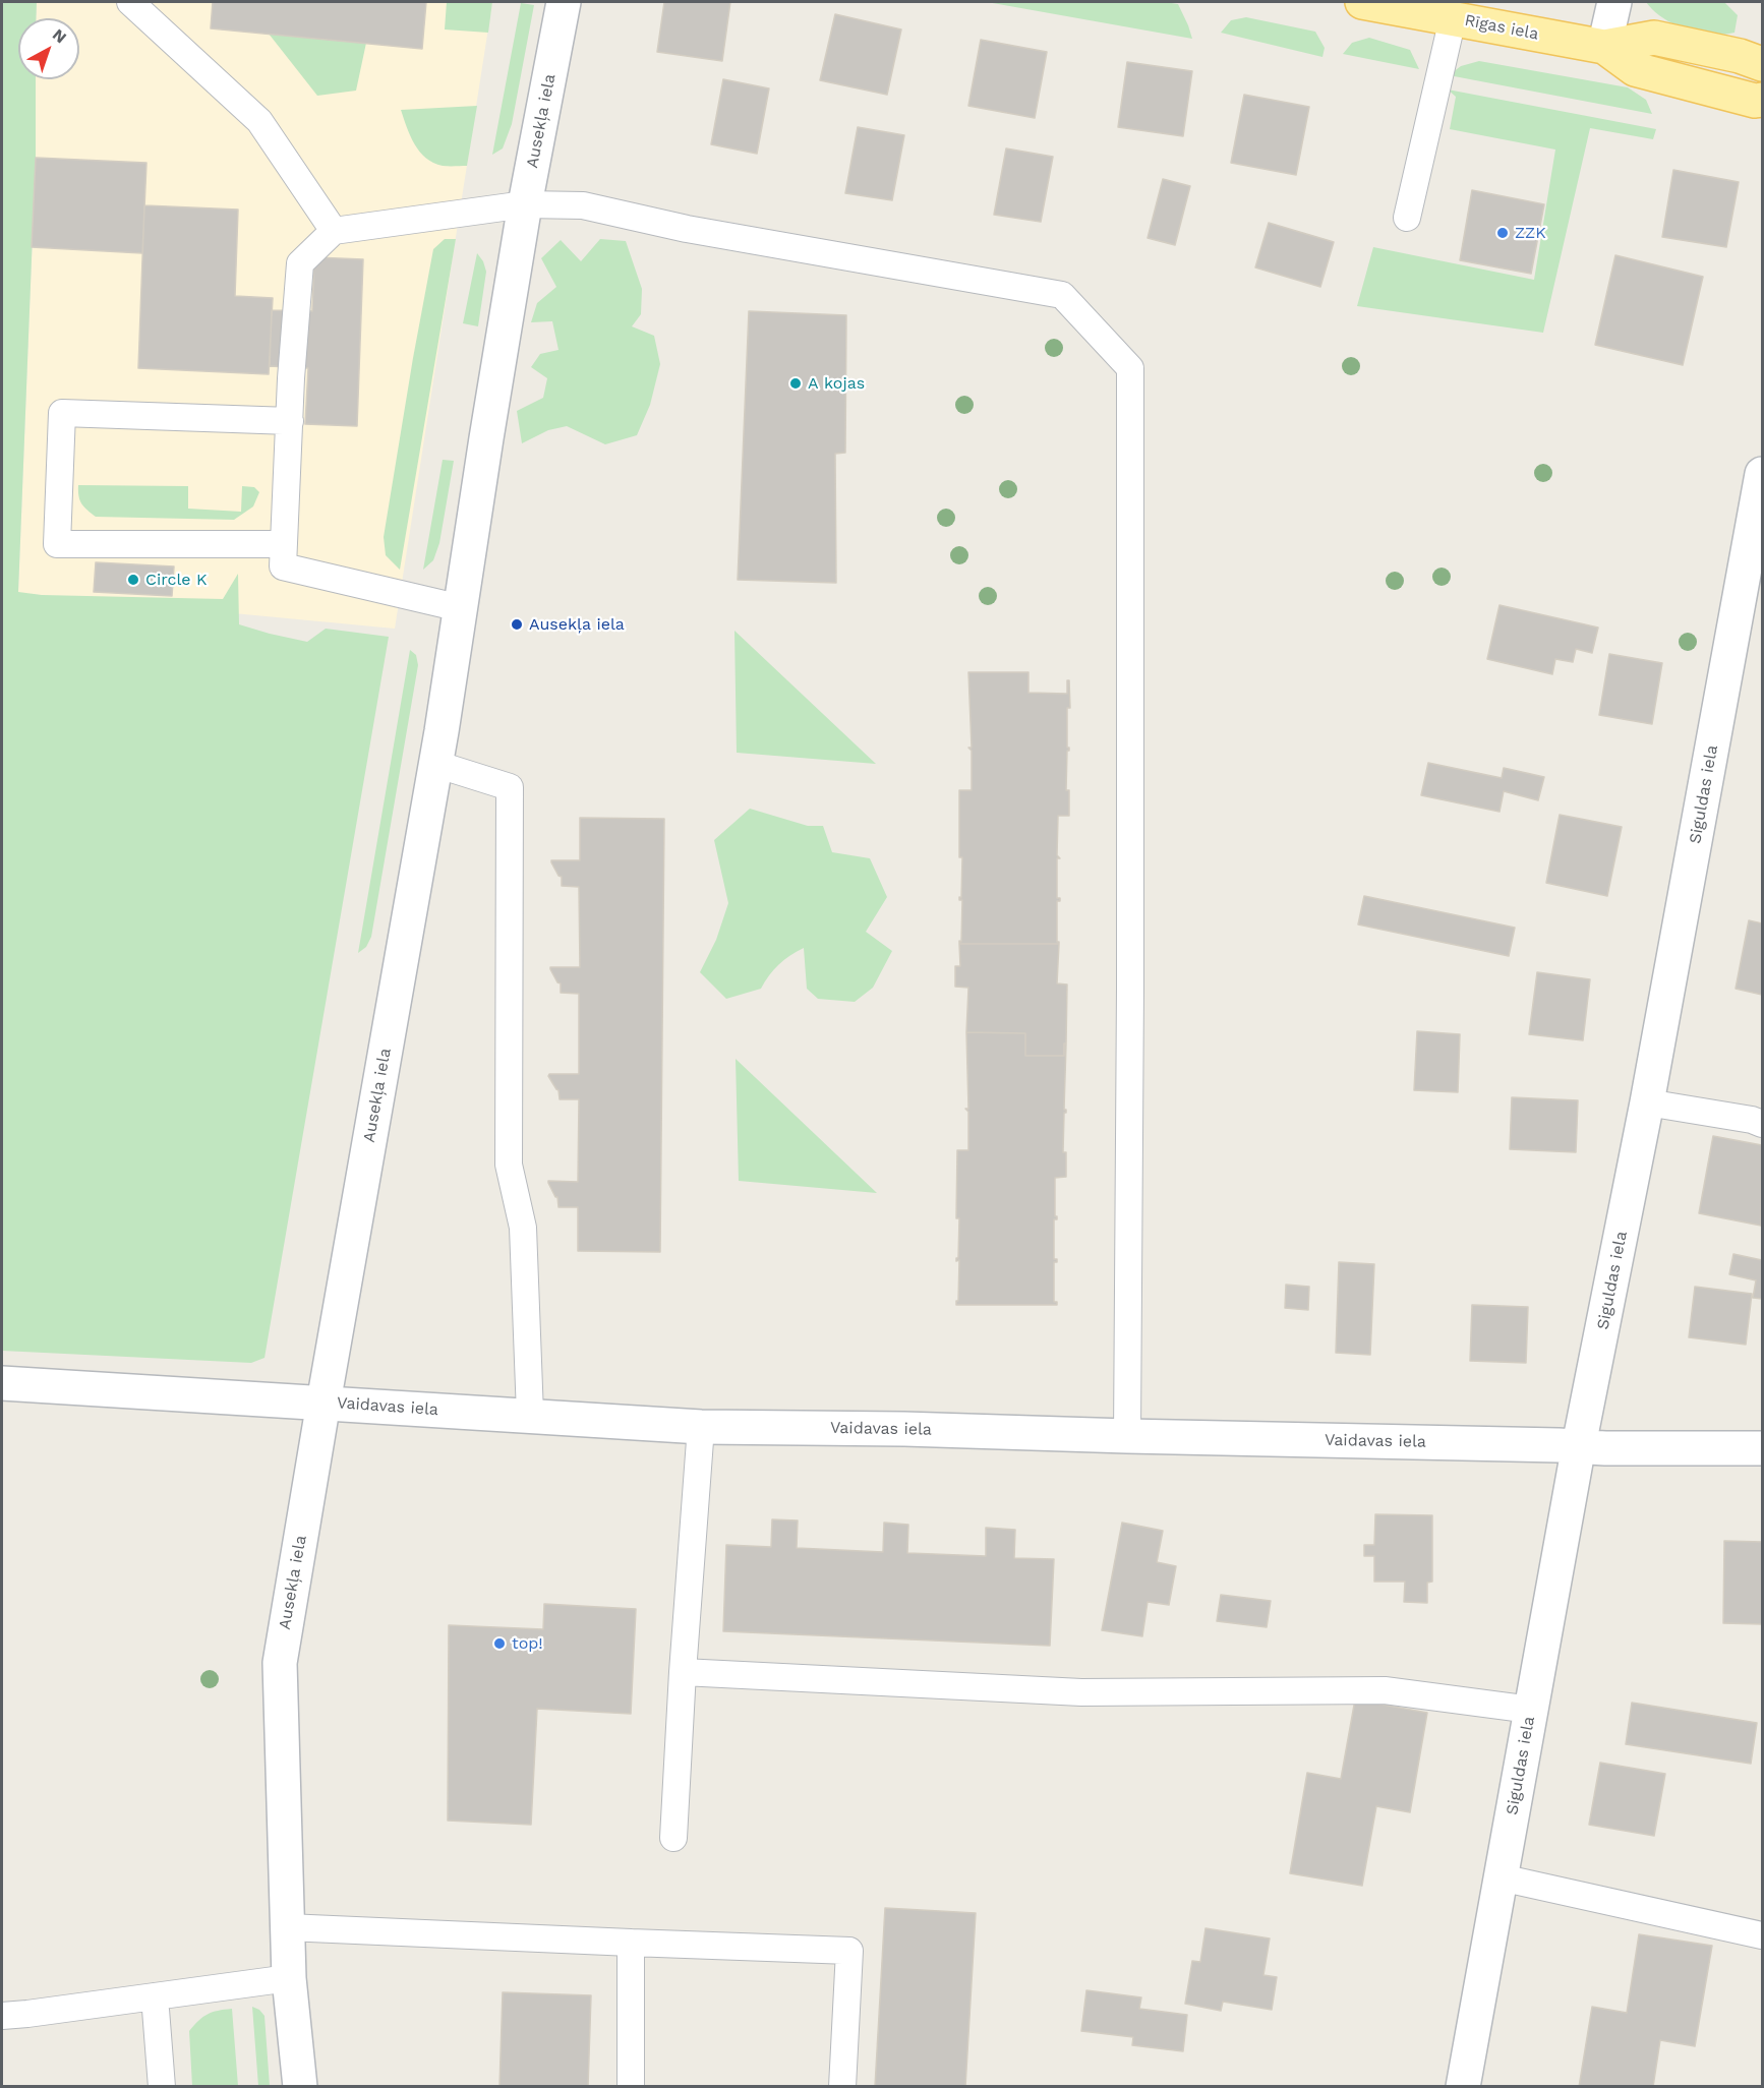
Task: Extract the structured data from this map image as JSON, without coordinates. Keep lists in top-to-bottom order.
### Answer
{
  "streets": {
    "main road": ["Rīgas iela"],
    "street": ["Ausekļa iela", "Siguldas iela", "Vaidavas iela"]
  },
  "crossings": [
    ["Ausekļa iela", "Vaidavas iela"],
    ["Siguldas iela", "Vaidavas iela"]
  ],
  "places": [
    "ZZK",
    "A kojas",
    "Circle K",
    "Ausekļa iela",
    "top!"
  ],
  "north": "top right"
}
